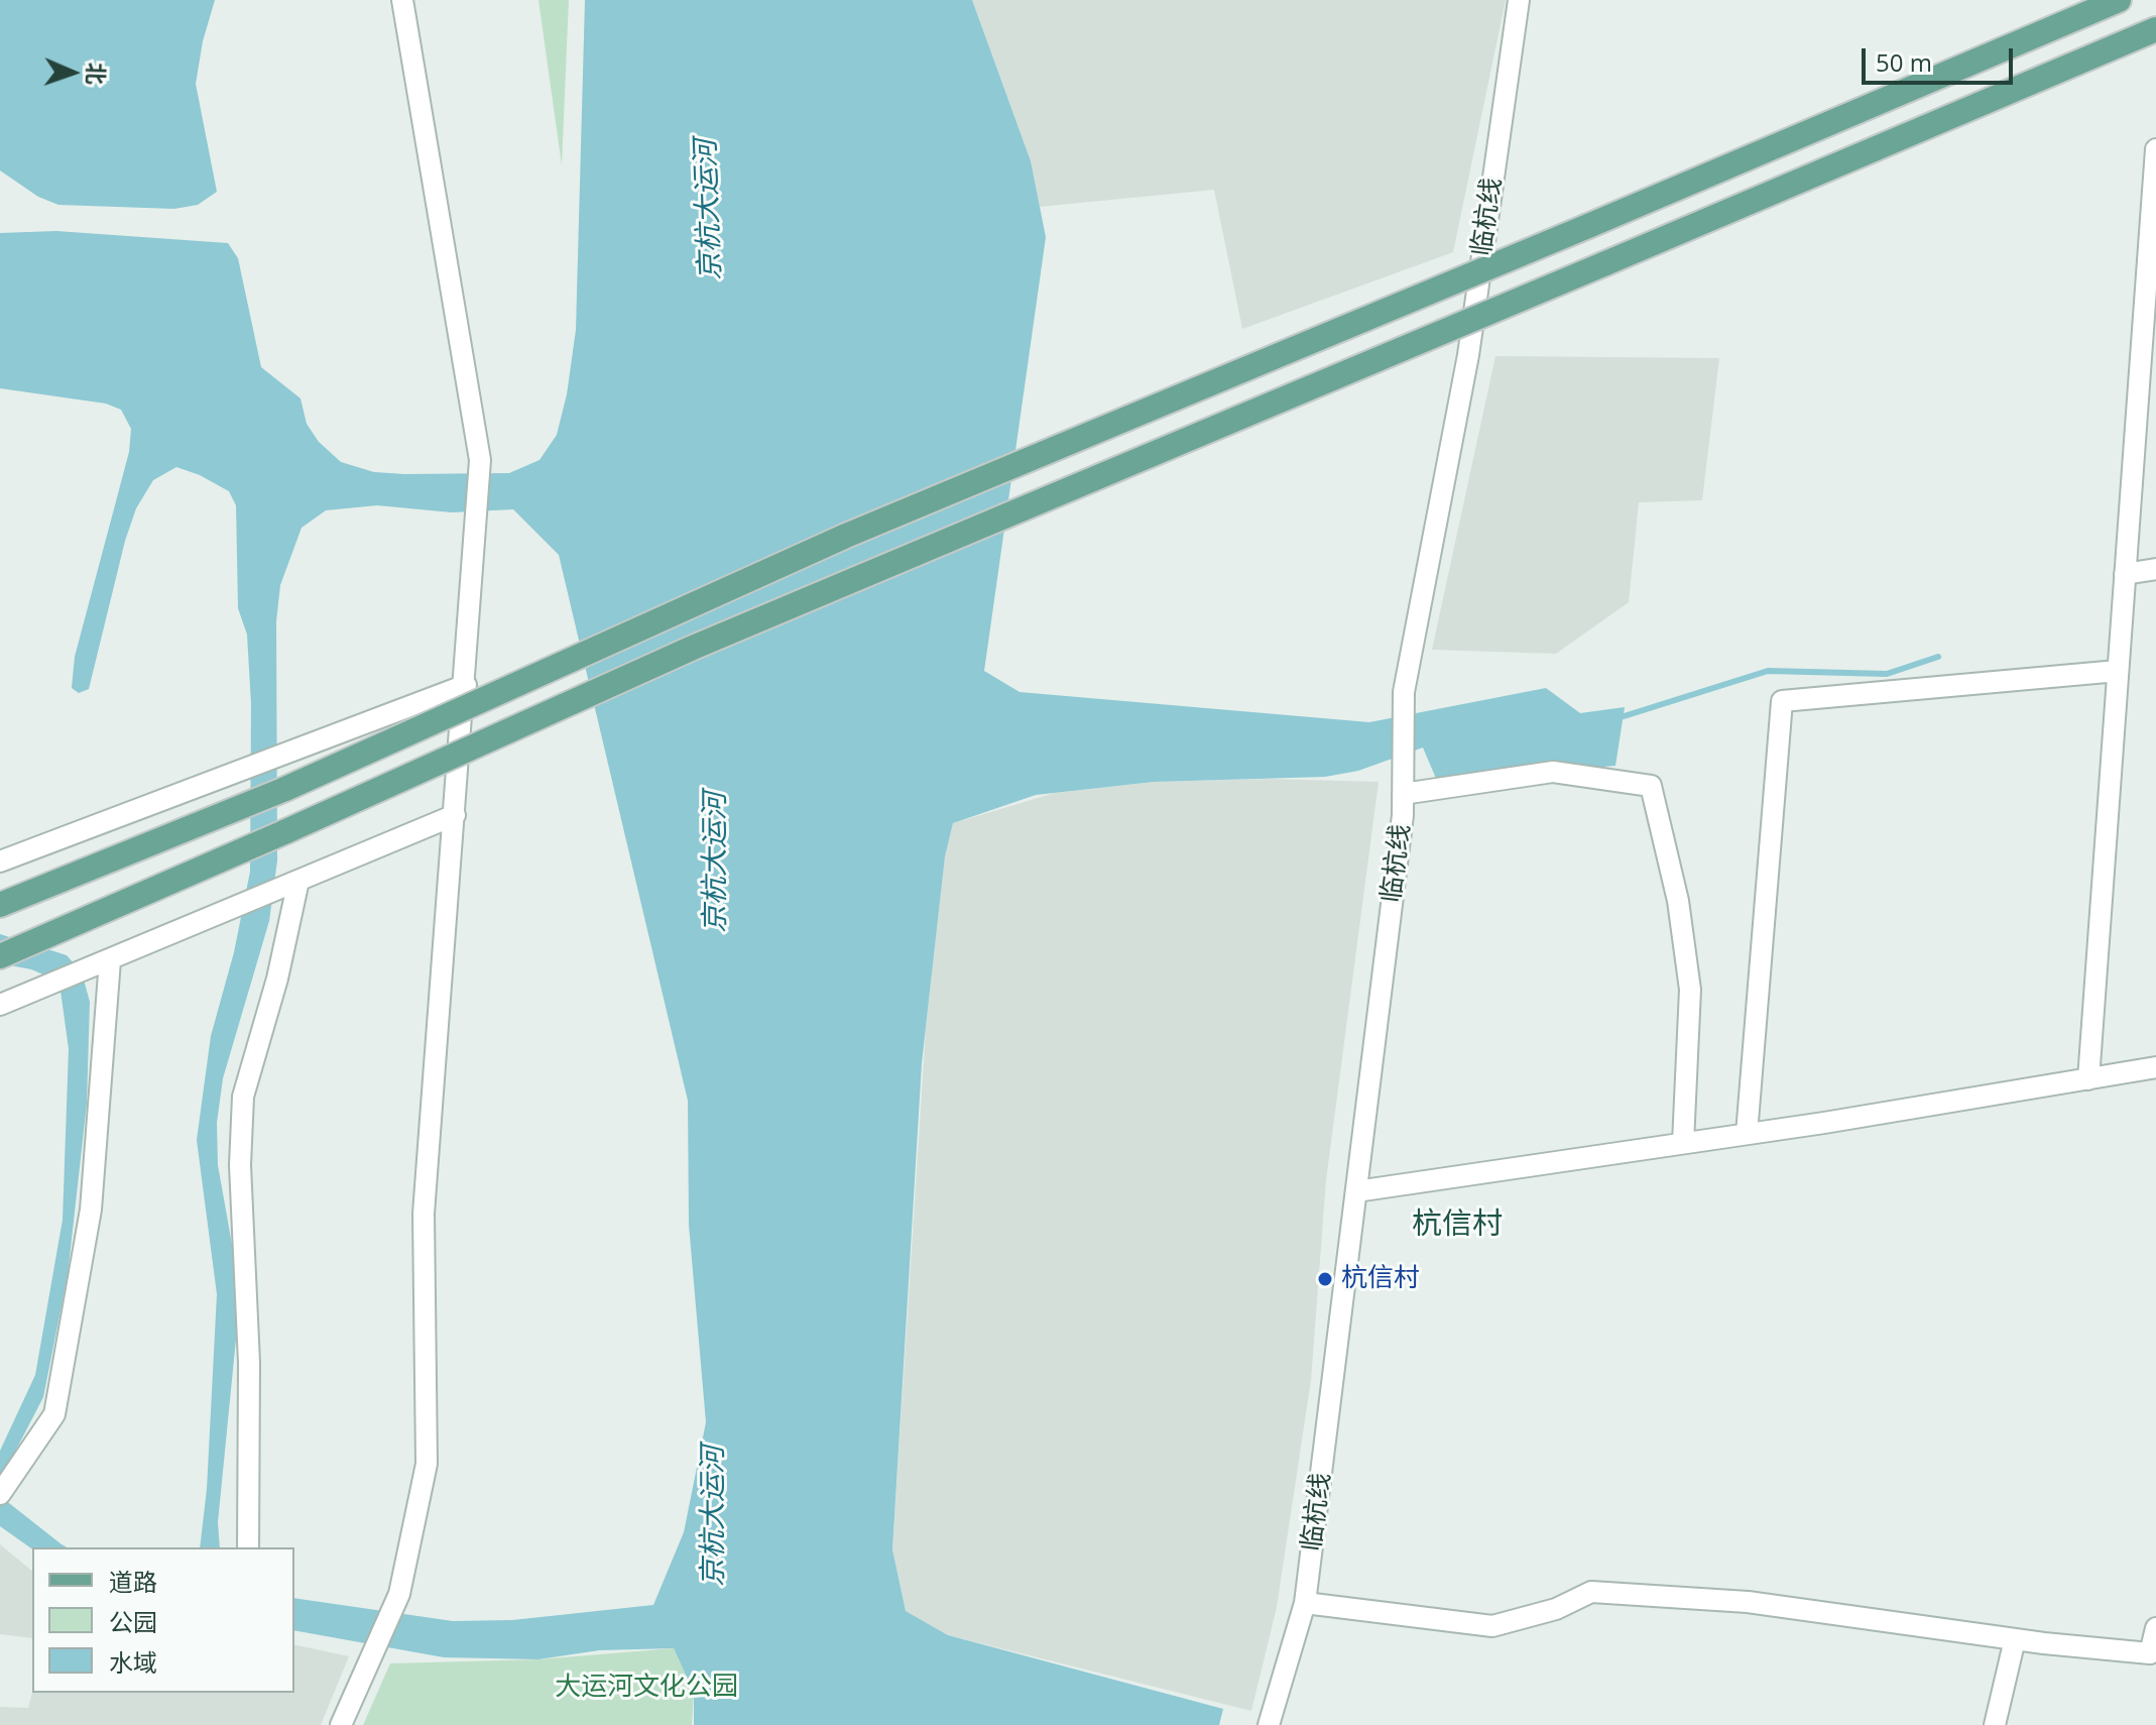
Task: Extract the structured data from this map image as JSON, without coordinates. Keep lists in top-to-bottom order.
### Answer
{
  "streets": {
    "street": ["临杭线"]
  },
  "districts": ["杭信村"],
  "water": ["京杭大运河"],
  "parks": ["大运河文化公园"],
  "places": ["杭信村"],
  "legend": ["道路", "公园", "水域"],
  "scale_bar": "50 m",
  "north": "right"
}
